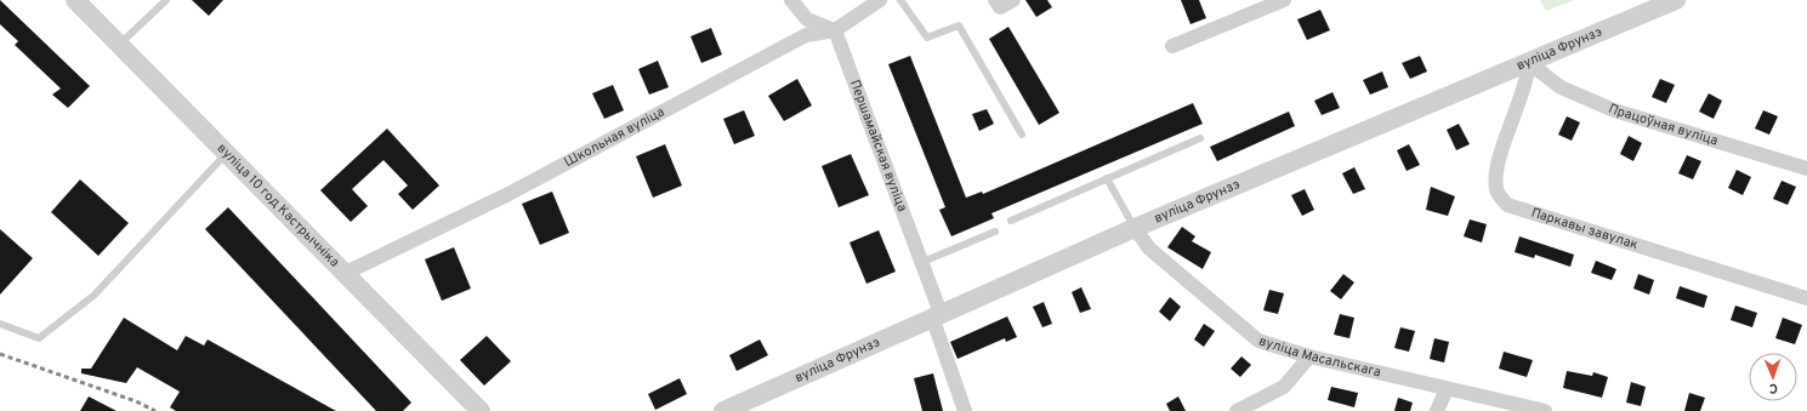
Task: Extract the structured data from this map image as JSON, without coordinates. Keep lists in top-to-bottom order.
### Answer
{
  "streets": {
    "street": [
      "вуліца Фрунзэ",
      "Працоўная вуліца",
      "Школьная вуліца",
      "Першамайская вуліца",
      "вуліца 10 год Кастрычніка",
      "Паркавы завулак",
      "вуліца Масальскага"
    ]
  },
  "crossings": [
    ["вуліца Фрунзэ", "Працоўная вуліца"],
    ["вуліца Фрунзэ", "Першамайская вуліца"],
    ["вуліца Фрунзэ", "Паркавы завулак"],
    ["вуліца Фрунзэ", "вуліца Масальскага"],
    ["Працоўная вуліца", "Паркавы завулак"],
    ["Школьная вуліца", "Першамайская вуліца"],
    ["Школьная вуліца", "вуліца 10 год Кастрычніка"]
  ],
  "north": "bottom"
}
